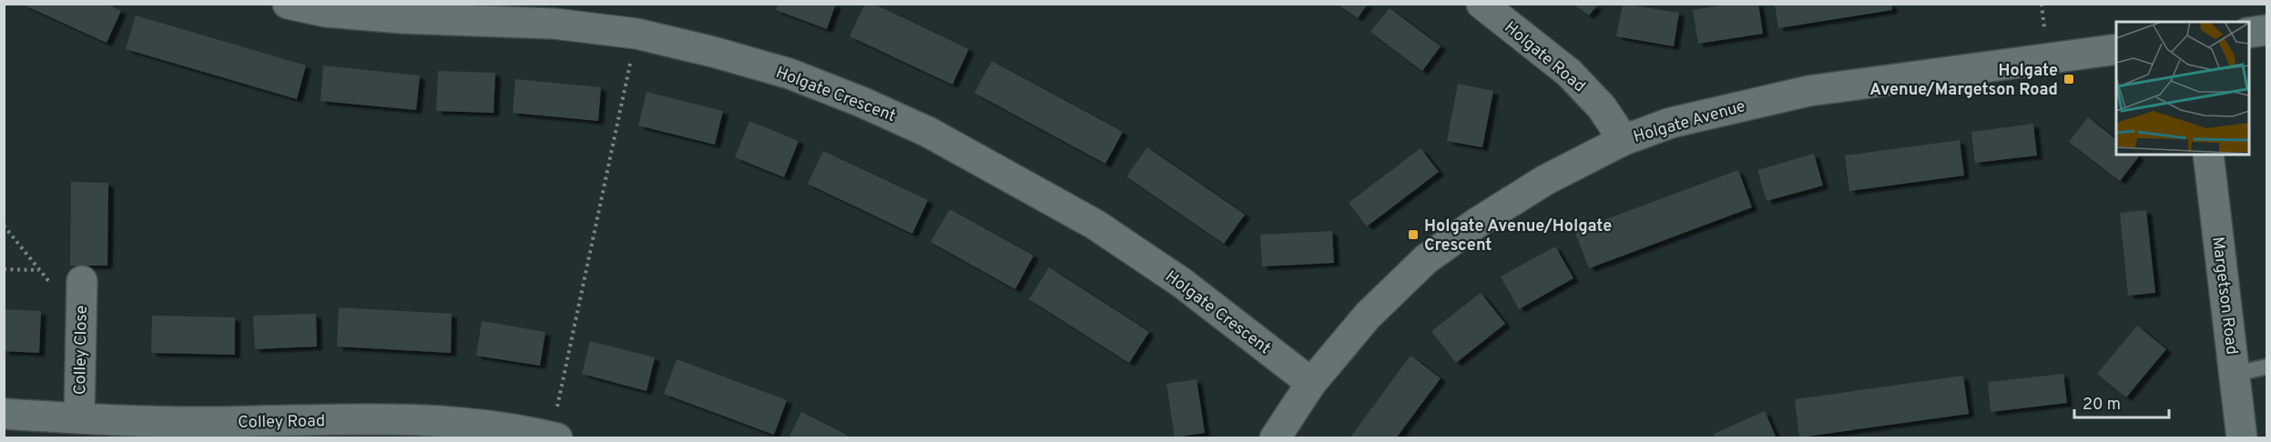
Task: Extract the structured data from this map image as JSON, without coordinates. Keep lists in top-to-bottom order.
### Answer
{
  "streets": {
    "street": [
      "Holgate Road",
      "Holgate Crescent",
      "Holgate Avenue",
      "Margetson Road",
      "Colley Close",
      "Colley Road"
    ]
  },
  "crossings": [
    ["Holgate Road", "Holgate Avenue"],
    ["Holgate Crescent", "Holgate Avenue"],
    ["Colley Close", "Colley Road"]
  ],
  "places": {
    "transit": ["Holgate Avenue/Margetson Road", "Holgate Avenue/Holgate Crescent"]
  },
  "scale_bar": "20 m"
}
